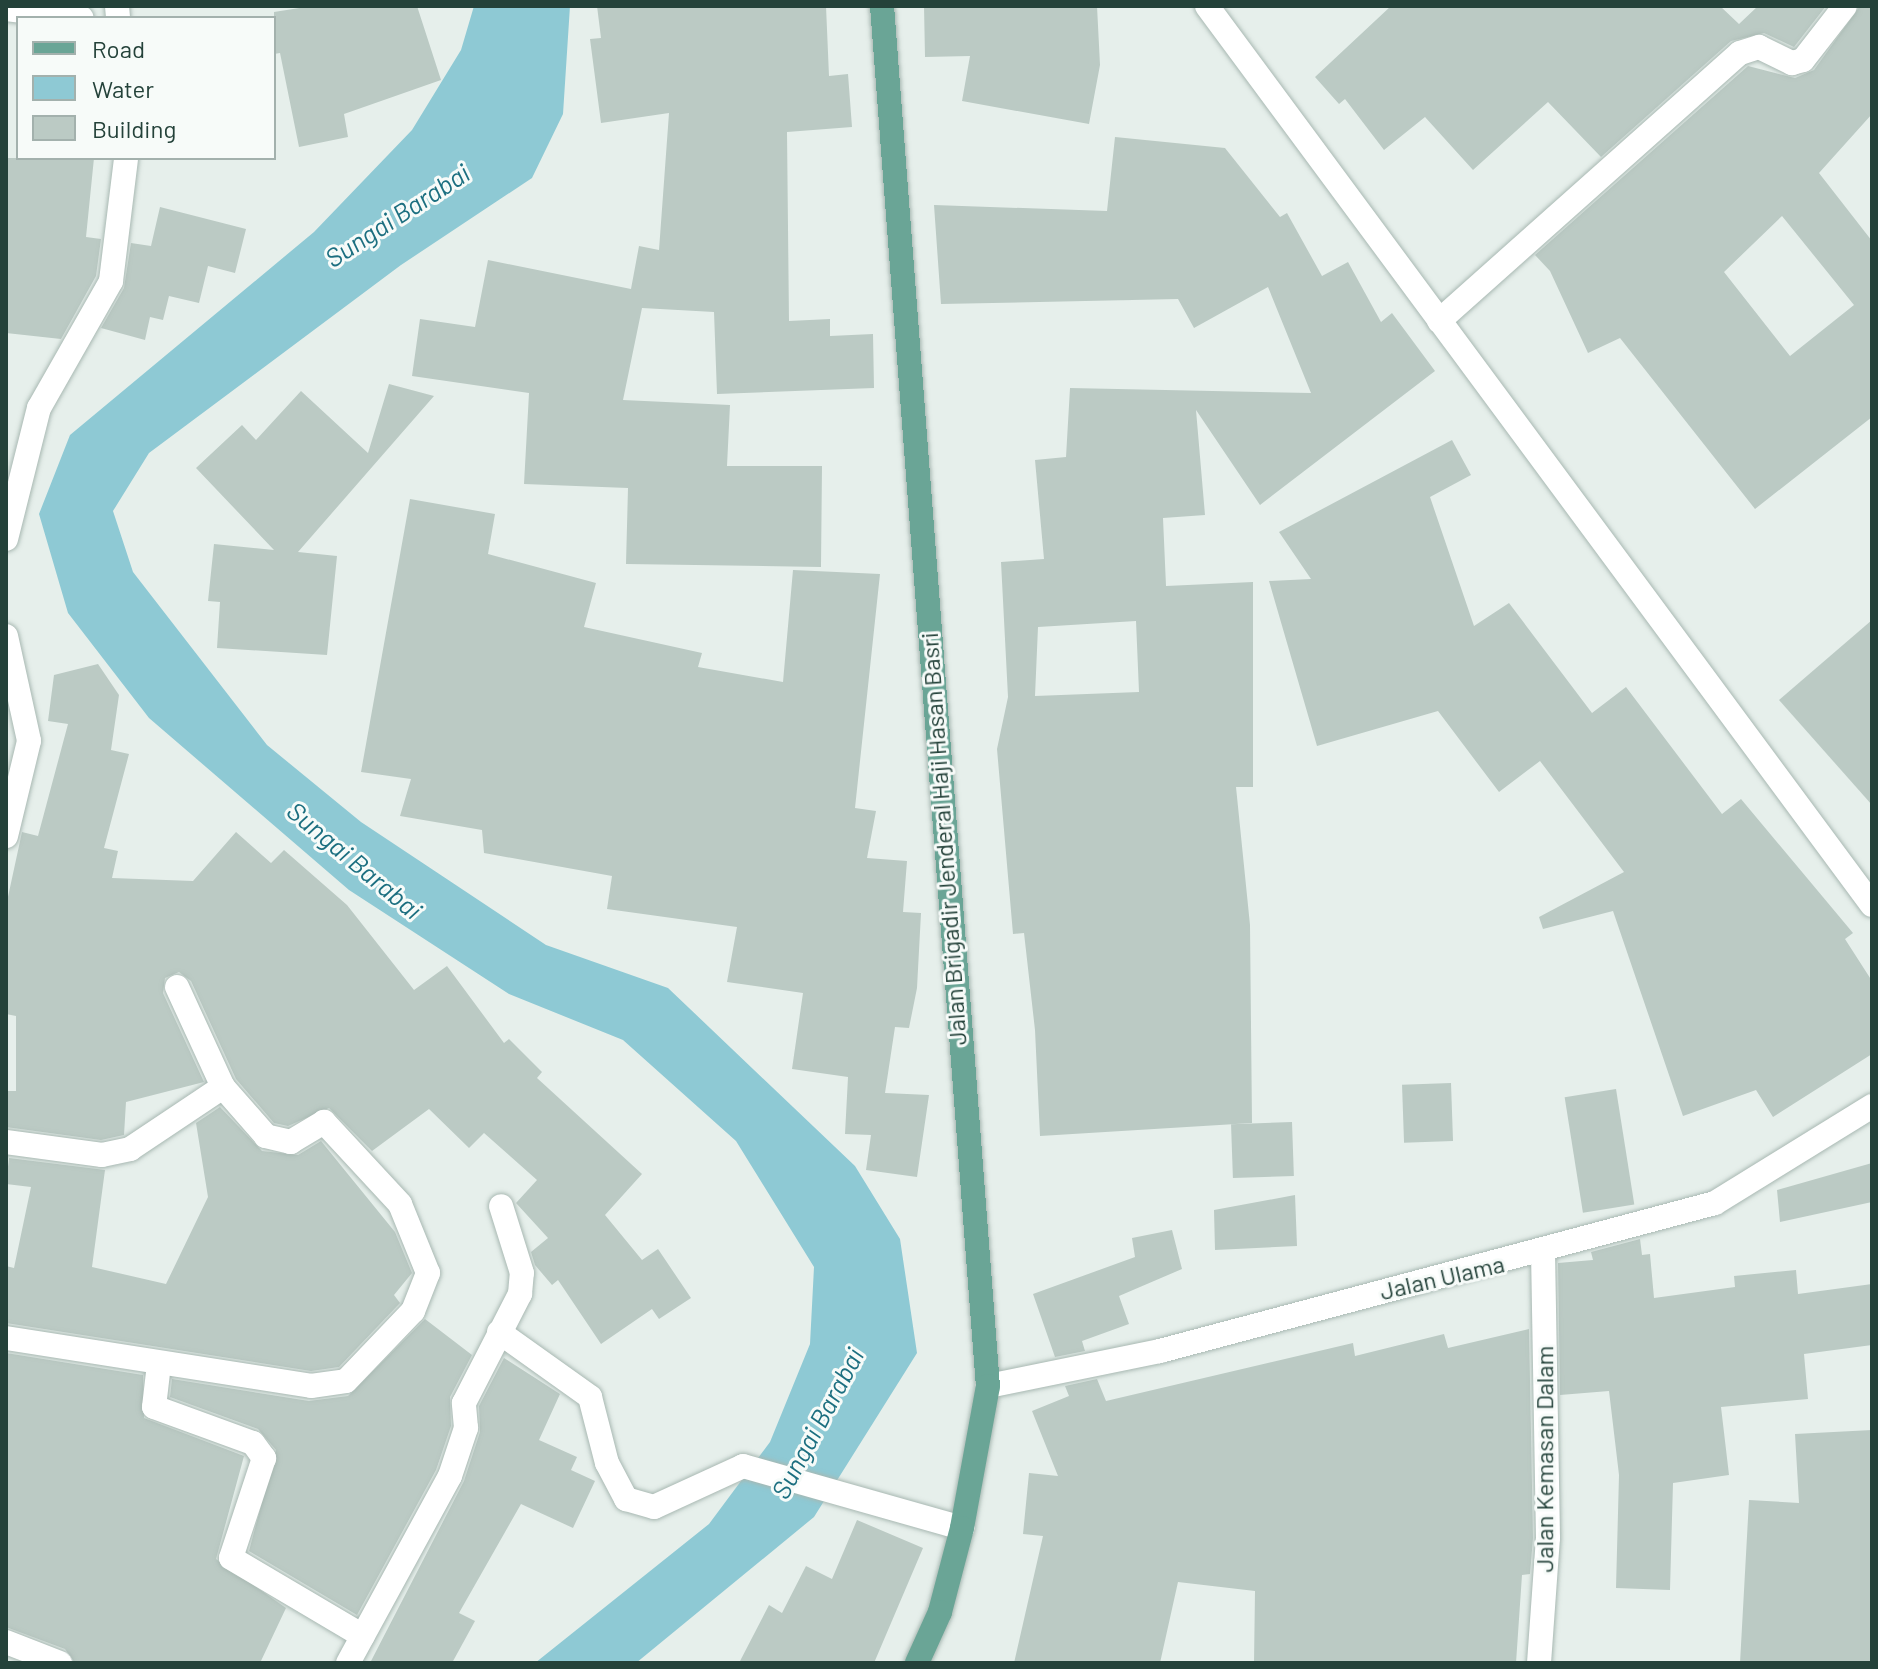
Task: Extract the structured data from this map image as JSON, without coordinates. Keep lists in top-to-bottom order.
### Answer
{
  "streets": {
    "main road": ["Jalan Brigadir Jenderal Haji Hasan Basri"],
    "street": ["Jalan Ulama", "Jalan Kemasan Dalam"]
  },
  "crossings": [
    ["Jalan Brigadir Jenderal Haji Hasan Basri", "Jalan Ulama"],
    ["Jalan Ulama", "Jalan Kemasan Dalam"]
  ],
  "water": ["Sungai Barabai"],
  "legend": ["Road", "Water", "Building"]
}
